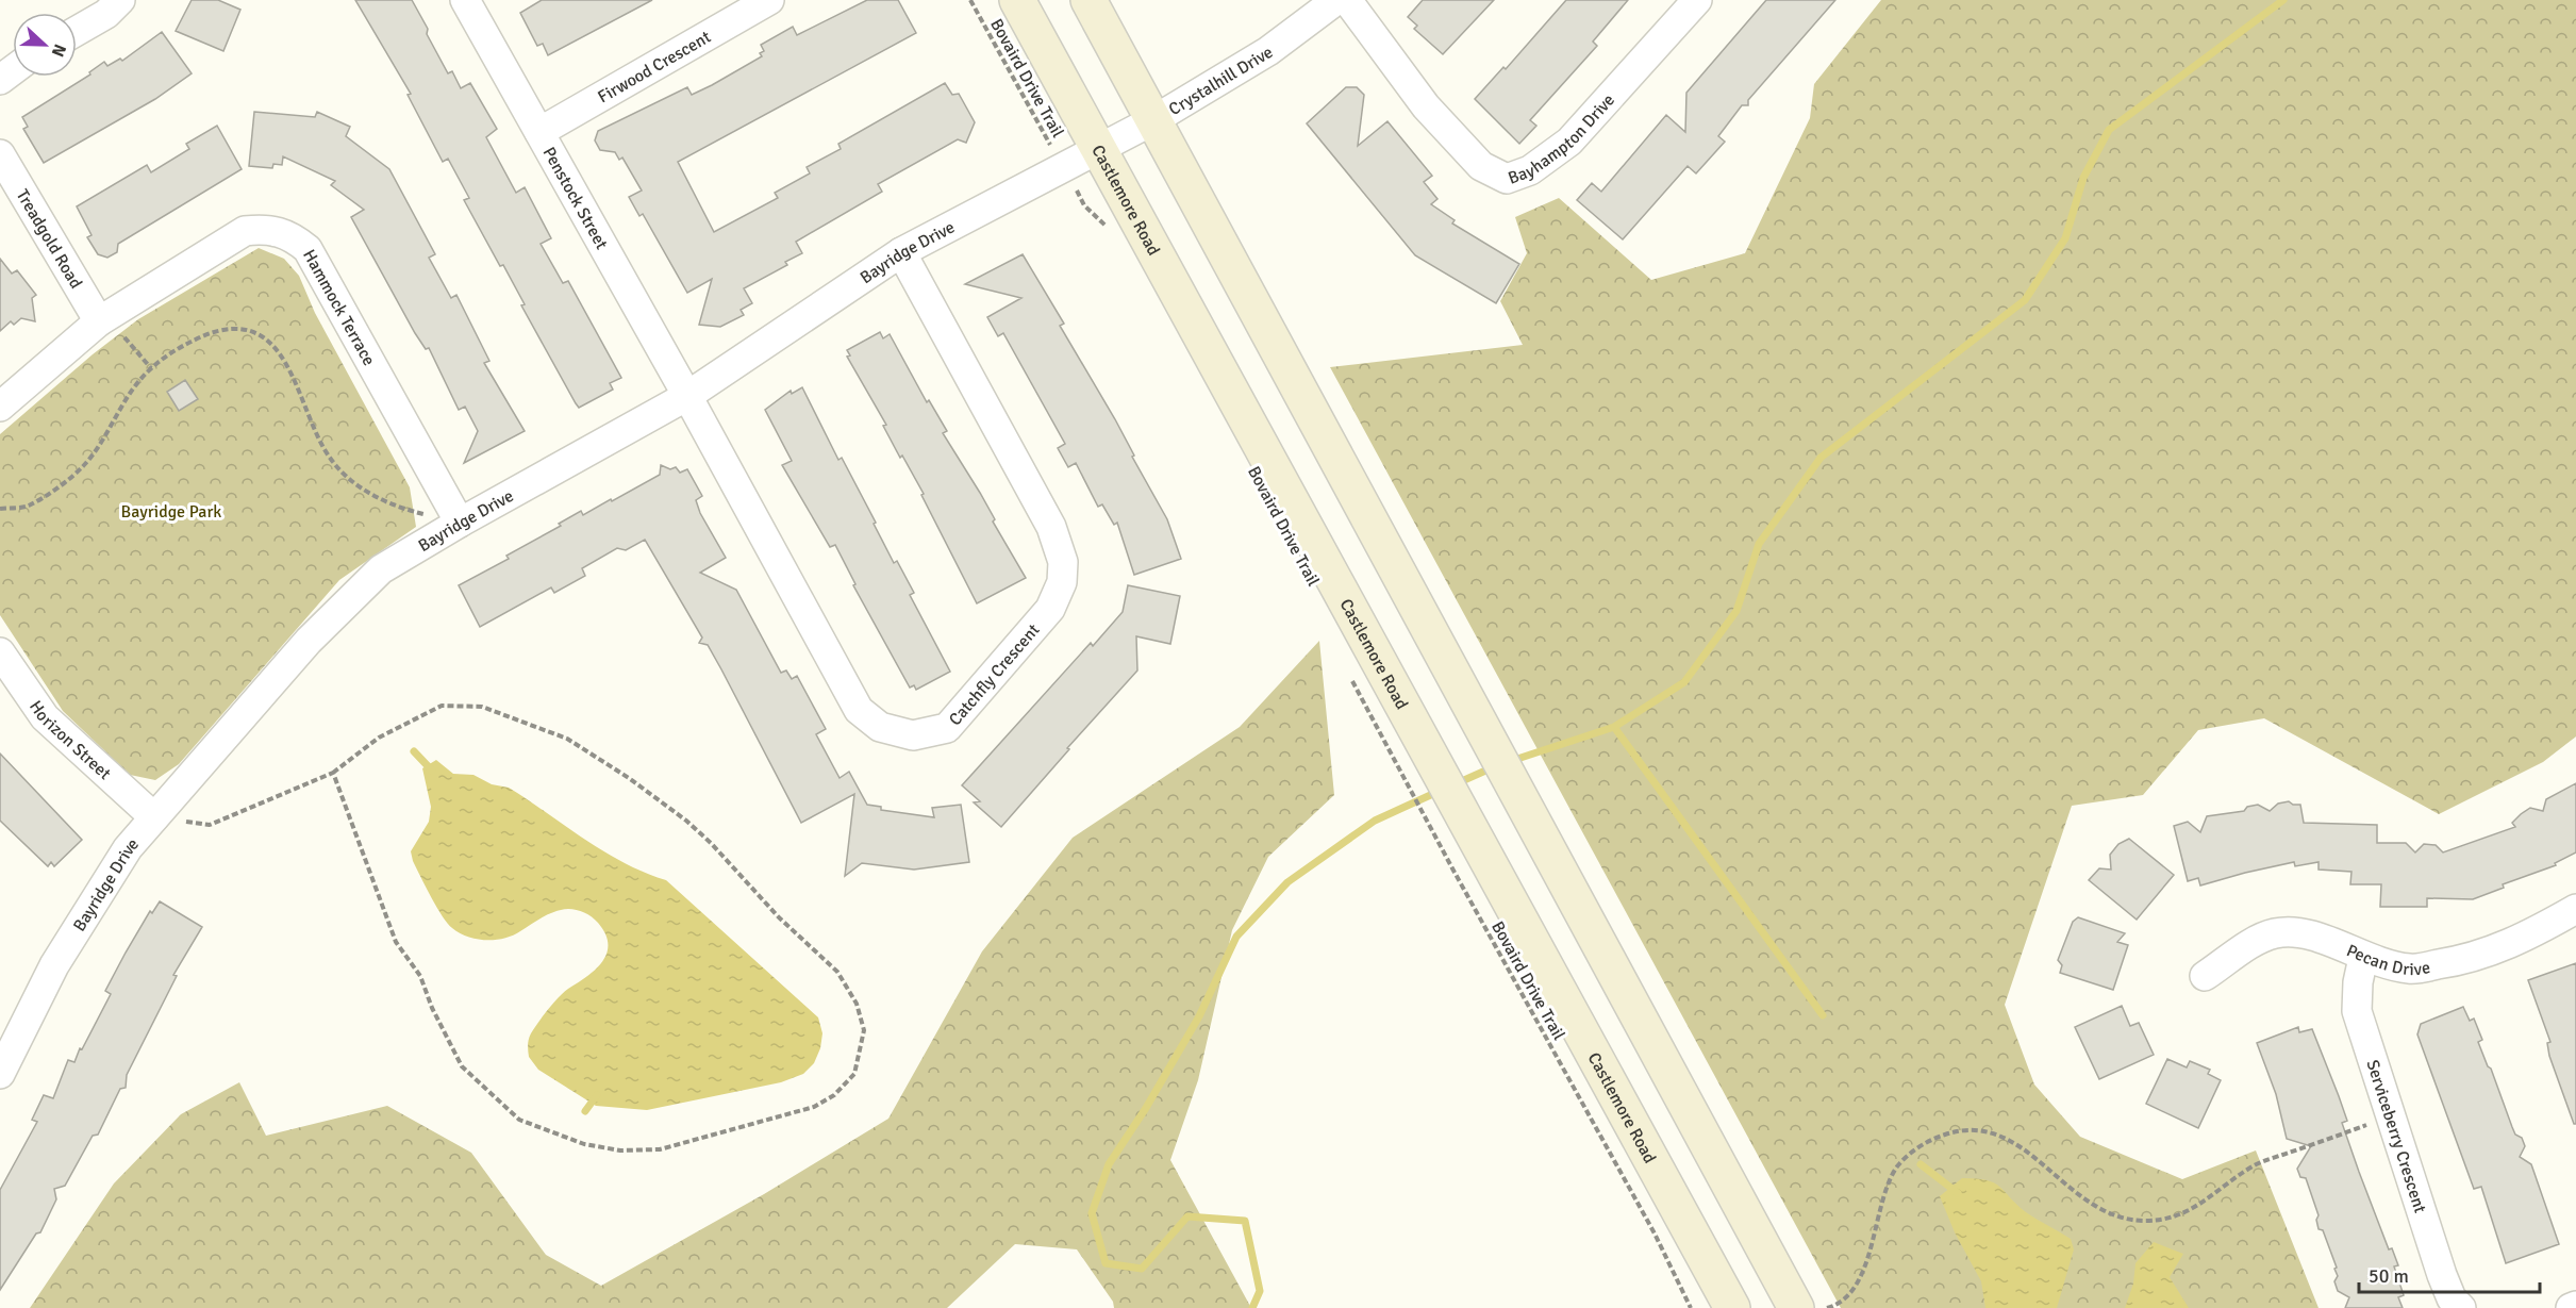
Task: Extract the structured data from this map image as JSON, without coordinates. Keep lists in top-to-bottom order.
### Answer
{
  "streets": {
    "main road": ["Castlemore Road"],
    "street": [
      "Firwood Crescent",
      "Crystalhill Drive",
      "Bayhampton Drive",
      "Penstock Street",
      "Treadgold Road",
      "Bayridge Drive",
      "Hammock Terrace",
      "Catchfly Crescent",
      "Horizon Street",
      "Pecan Drive",
      "Serviceberry Crescent"
    ],
    "path": ["Bovaird Drive Trail"]
  },
  "crossings": [
    ["Firwood Crescent", "Penstock Street"],
    ["Bovaird Drive Trail", "Castlemore Road"],
    ["Bovaird Drive Trail", "Bayridge Drive"],
    ["Crystalhill Drive", "Castlemore Road"],
    ["Crystalhill Drive", "Bayridge Drive"],
    ["Penstock Street", "Bayridge Drive"],
    ["Penstock Street", "Catchfly Crescent"],
    ["Castlemore Road", "Bayridge Drive"],
    ["Treadgold Road", "Hammock Terrace"],
    ["Bayridge Drive", "Hammock Terrace"],
    ["Bayridge Drive", "Catchfly Crescent"],
    ["Bayridge Drive", "Horizon Street"],
    ["Pecan Drive", "Serviceberry Crescent"]
  ],
  "parks": ["Bayridge Park"],
  "scale_bar": "50 m",
  "north": "right"
}
